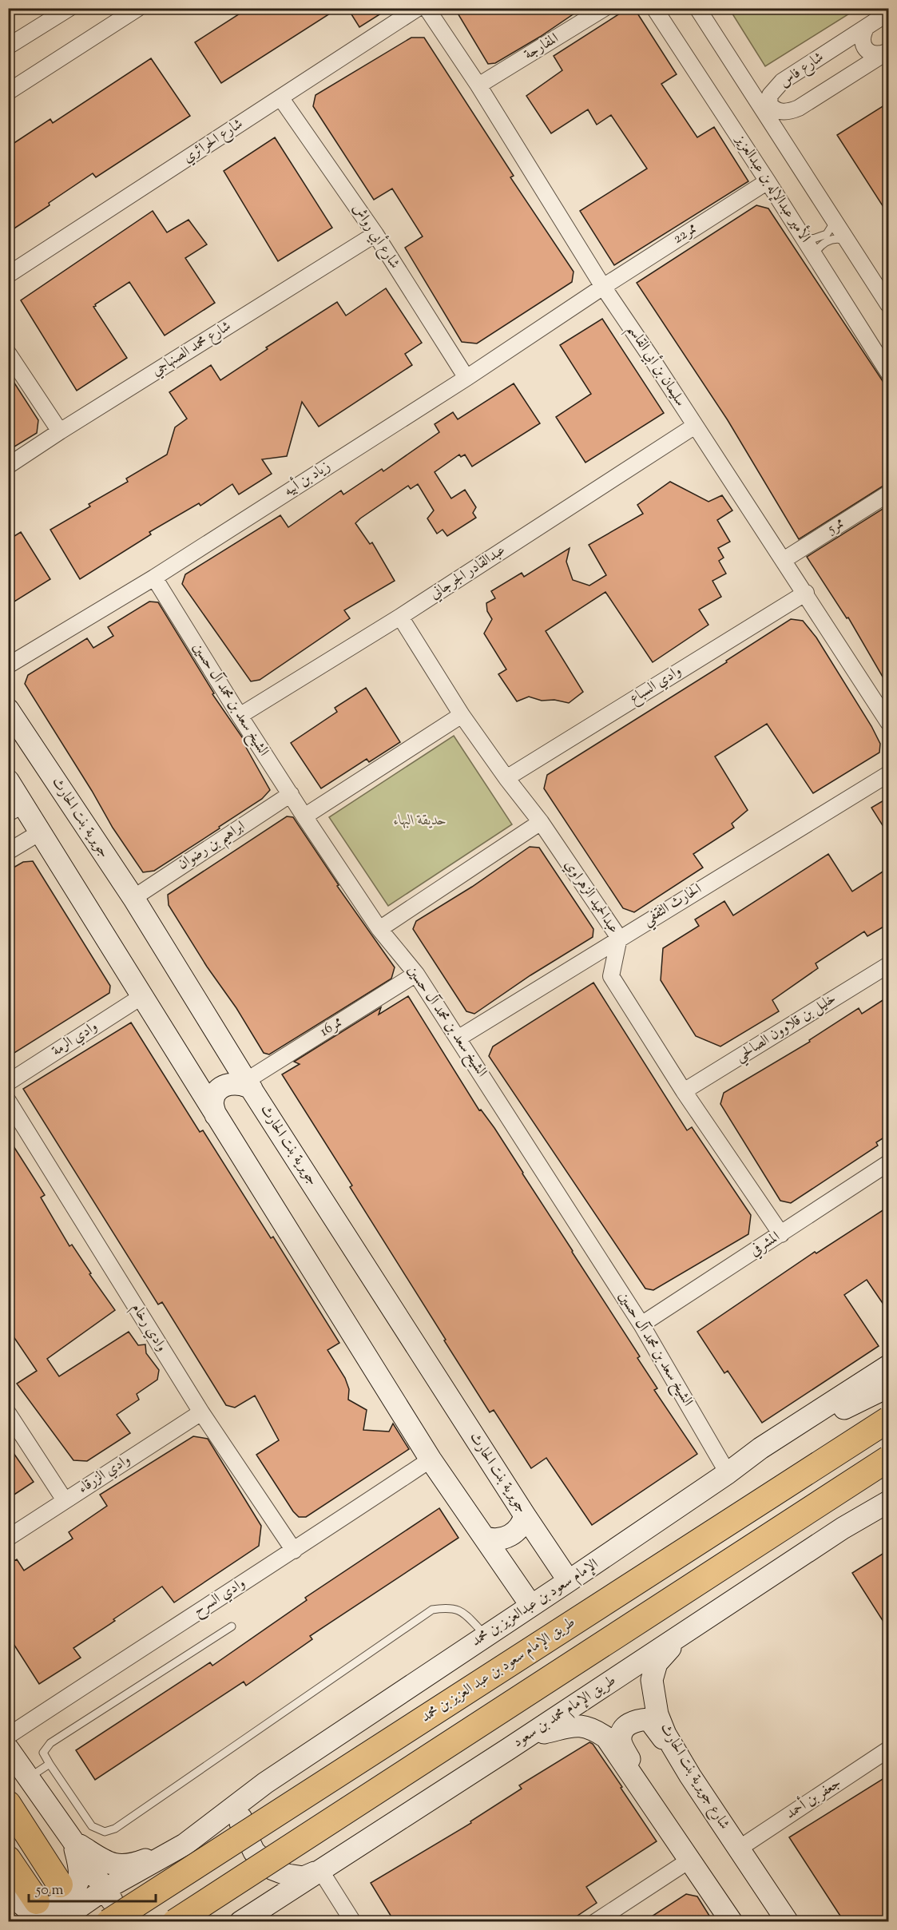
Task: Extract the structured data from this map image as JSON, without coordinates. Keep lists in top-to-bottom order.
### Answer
{
  "streets": {
    "main road": ["طريق الإمام سعود بن عبد العزيز بن محمد"],
    "street": [
      "المفارجة",
      "شارع فاس",
      "شارع الحرائري",
      "الأمير عبدالإله بن عبدالعزيز",
      "ممر22",
      "شارع أبي رواش",
      "شارع محمد الصنهاجي",
      "سليمان بن أبي القاسم",
      "زياد بن أبيه",
      "ممر5",
      "عبدالقادر الجرجاني",
      "وادي السباع",
      "الشيخ سعد بن محمد آل حسين",
      "جويرية بنت الحارث",
      "ابراهيم بن رضوان",
      "عبدالحميد الزهراوي",
      "الحارث الثقفي",
      "ممر16",
      "خليل بن قلاوون الصالحي",
      "وادي الرمة",
      "المشرفي",
      "وادي رخام",
      "وادي الزرقاء",
      "وادي السرح",
      "الإمام سعود بن عبدالعزيز بن محمد",
      "طريق الإمام محمد بن سعود",
      "شارع جويرية بنت الحارث",
      "جعفر بن أحمد"
    ]
  },
  "crossings": [
    ["المفارجة", "سليمان بن أبي القاسم"],
    ["شارع الحرائري", "شارع أبي رواش"],
    ["الأمير عبدالإله بن عبدالعزيز", "ممر22"],
    ["ممر22", "سليمان بن أبي القاسم"],
    ["ممر22", "زياد بن أبيه"],
    ["شارع أبي رواش", "شارع محمد الصنهاجي"],
    ["شارع أبي رواش", "زياد بن أبيه"],
    ["سليمان بن أبي القاسم", "زياد بن أبيه"],
    ["سليمان بن أبي القاسم", "ممر5"],
    ["سليمان بن أبي القاسم", "عبدالقادر الجرجاني"],
    ["سليمان بن أبي القاسم", "وادي السباع"],
    ["زياد بن أبيه", "الشيخ سعد بن محمد آل حسين"],
    ["عبدالقادر الجرجاني", "الشيخ سعد بن محمد آل حسين"],
    ["عبدالقادر الجرجاني", "عبدالحميد الزهراوي"],
    ["وادي السباع", "عبدالحميد الزهراوي"],
    ["الشيخ سعد بن محمد آل حسين", "ابراهيم بن رضوان"],
    ["الشيخ سعد بن محمد آل حسين", "الحارث الثقفي"],
    ["الشيخ سعد بن محمد آل حسين", "ممر16"],
    ["الشيخ سعد بن محمد آل حسين", "المشرفي"],
    ["الشيخ سعد بن محمد آل حسين", "الإمام سعود بن عبدالعزيز بن محمد"],
    ["جويرية بنت الحارث", "ابراهيم بن رضوان"],
    ["جويرية بنت الحارث", "ممر16"],
    ["جويرية بنت الحارث", "الإمام سعود بن عبدالعزيز بن محمد"],
    ["عبدالحميد الزهراوي", "الحارث الثقفي"],
    ["عبدالحميد الزهراوي", "خليل بن قلاوون الصالحي"],
    ["عبدالحميد الزهراوي", "المشرفي"],
    ["وادي رخام", "وادي الزرقاء"],
    ["وادي رخام", "وادي السرح"],
    ["طريق الإمام محمد بن سعود", "شارع جويرية بنت الحارث"],
    ["شارع جويرية بنت الحارث", "جعفر بن أحمد"]
  ],
  "parks": ["حديقة البهاء"],
  "scale_bar": "50 m"
}
